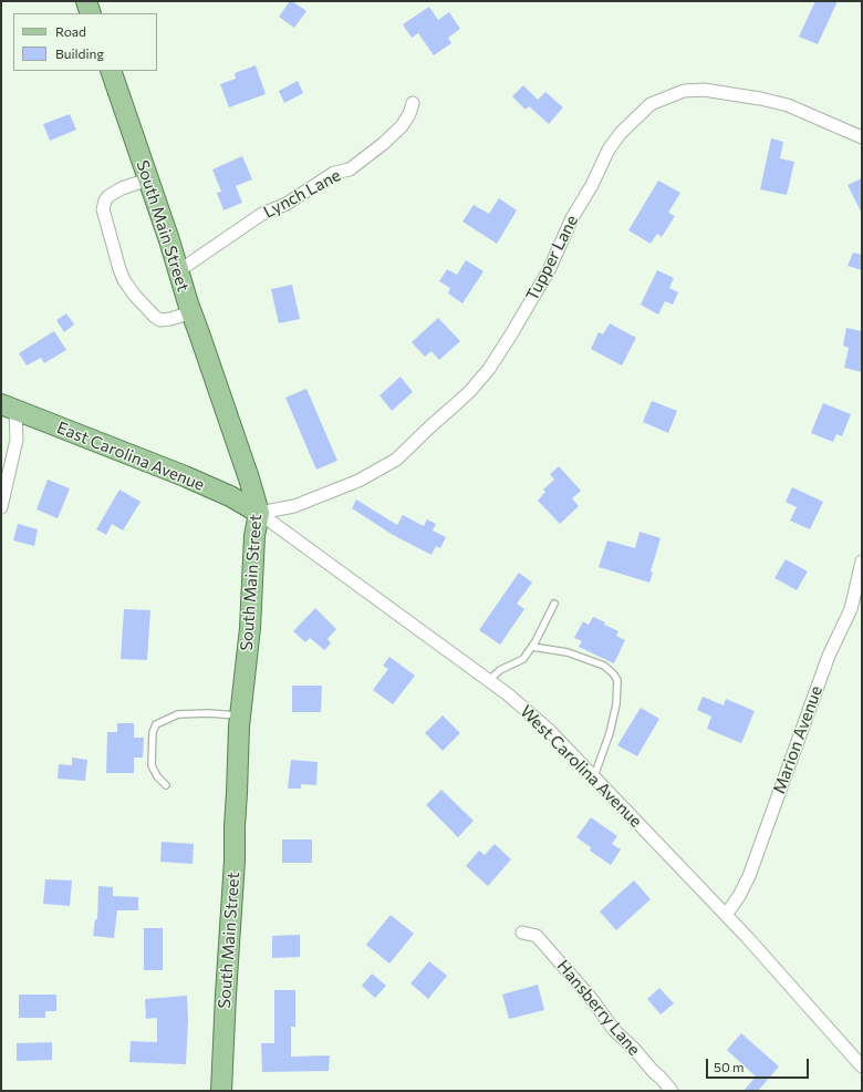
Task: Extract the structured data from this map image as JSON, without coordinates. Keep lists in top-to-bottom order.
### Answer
{
  "streets": {
    "main road": ["South Main Street", "East Carolina Avenue"],
    "street": [
      "Lynch Lane",
      "Tupper Lane",
      "Marion Avenue",
      "West Carolina Avenue",
      "Hansberry Lane"
    ]
  },
  "crossings": [
    ["Lynch Lane", "South Main Street"],
    ["South Main Street", "Tupper Lane"],
    ["South Main Street", "East Carolina Avenue"],
    ["South Main Street", "West Carolina Avenue"],
    ["Tupper Lane", "East Carolina Avenue"],
    ["Tupper Lane", "West Carolina Avenue"],
    ["East Carolina Avenue", "West Carolina Avenue"],
    ["Marion Avenue", "West Carolina Avenue"]
  ],
  "legend": ["Road", "Building"],
  "scale_bar": "50 m"
}
